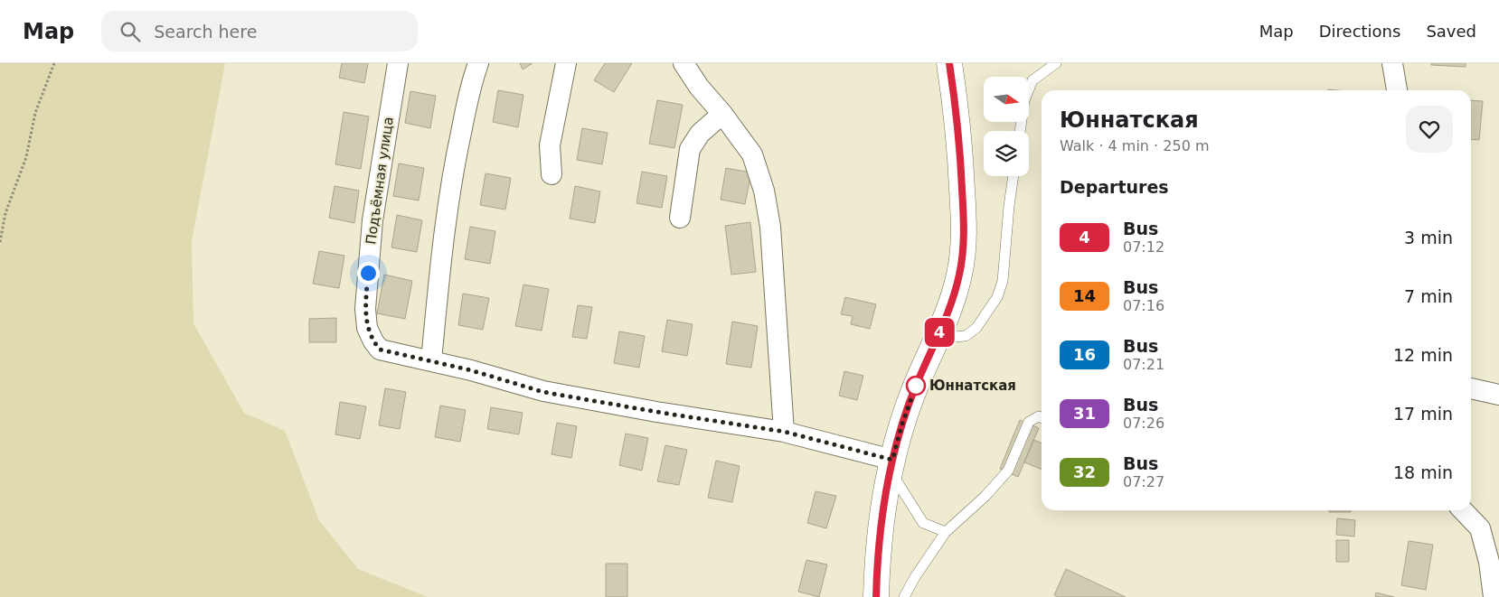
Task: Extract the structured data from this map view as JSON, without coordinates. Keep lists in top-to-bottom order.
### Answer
{
  "streets": {
    "street": ["Подъёмная улица"]
  },
  "places": ["Юннатская"],
  "lines": ["bus line 4"],
  "north": "right",
  "page": {
    "header": "Map",
    "search": "Search here",
    "nav": ["Map", "Directions", "Saved"],
    "on_map": "4",
    "heading": [
      ["Юннатская", "Walk · 4 min · 250 m"],
      "Departures"
    ],
    "list": [
      {
        "mark": "4",
        "name": "Bus",
        "note": "07:12",
        "value": "3 min"
      },
      {
        "mark": "14",
        "name": "Bus",
        "note": "07:16",
        "value": "7 min"
      },
      {
        "mark": "16",
        "name": "Bus",
        "note": "07:21",
        "value": "12 min"
      },
      {
        "mark": "31",
        "name": "Bus",
        "note": "07:26",
        "value": "17 min"
      },
      {
        "mark": "32",
        "name": "Bus",
        "note": "07:27",
        "value": "18 min"
      }
    ]
  }
}
